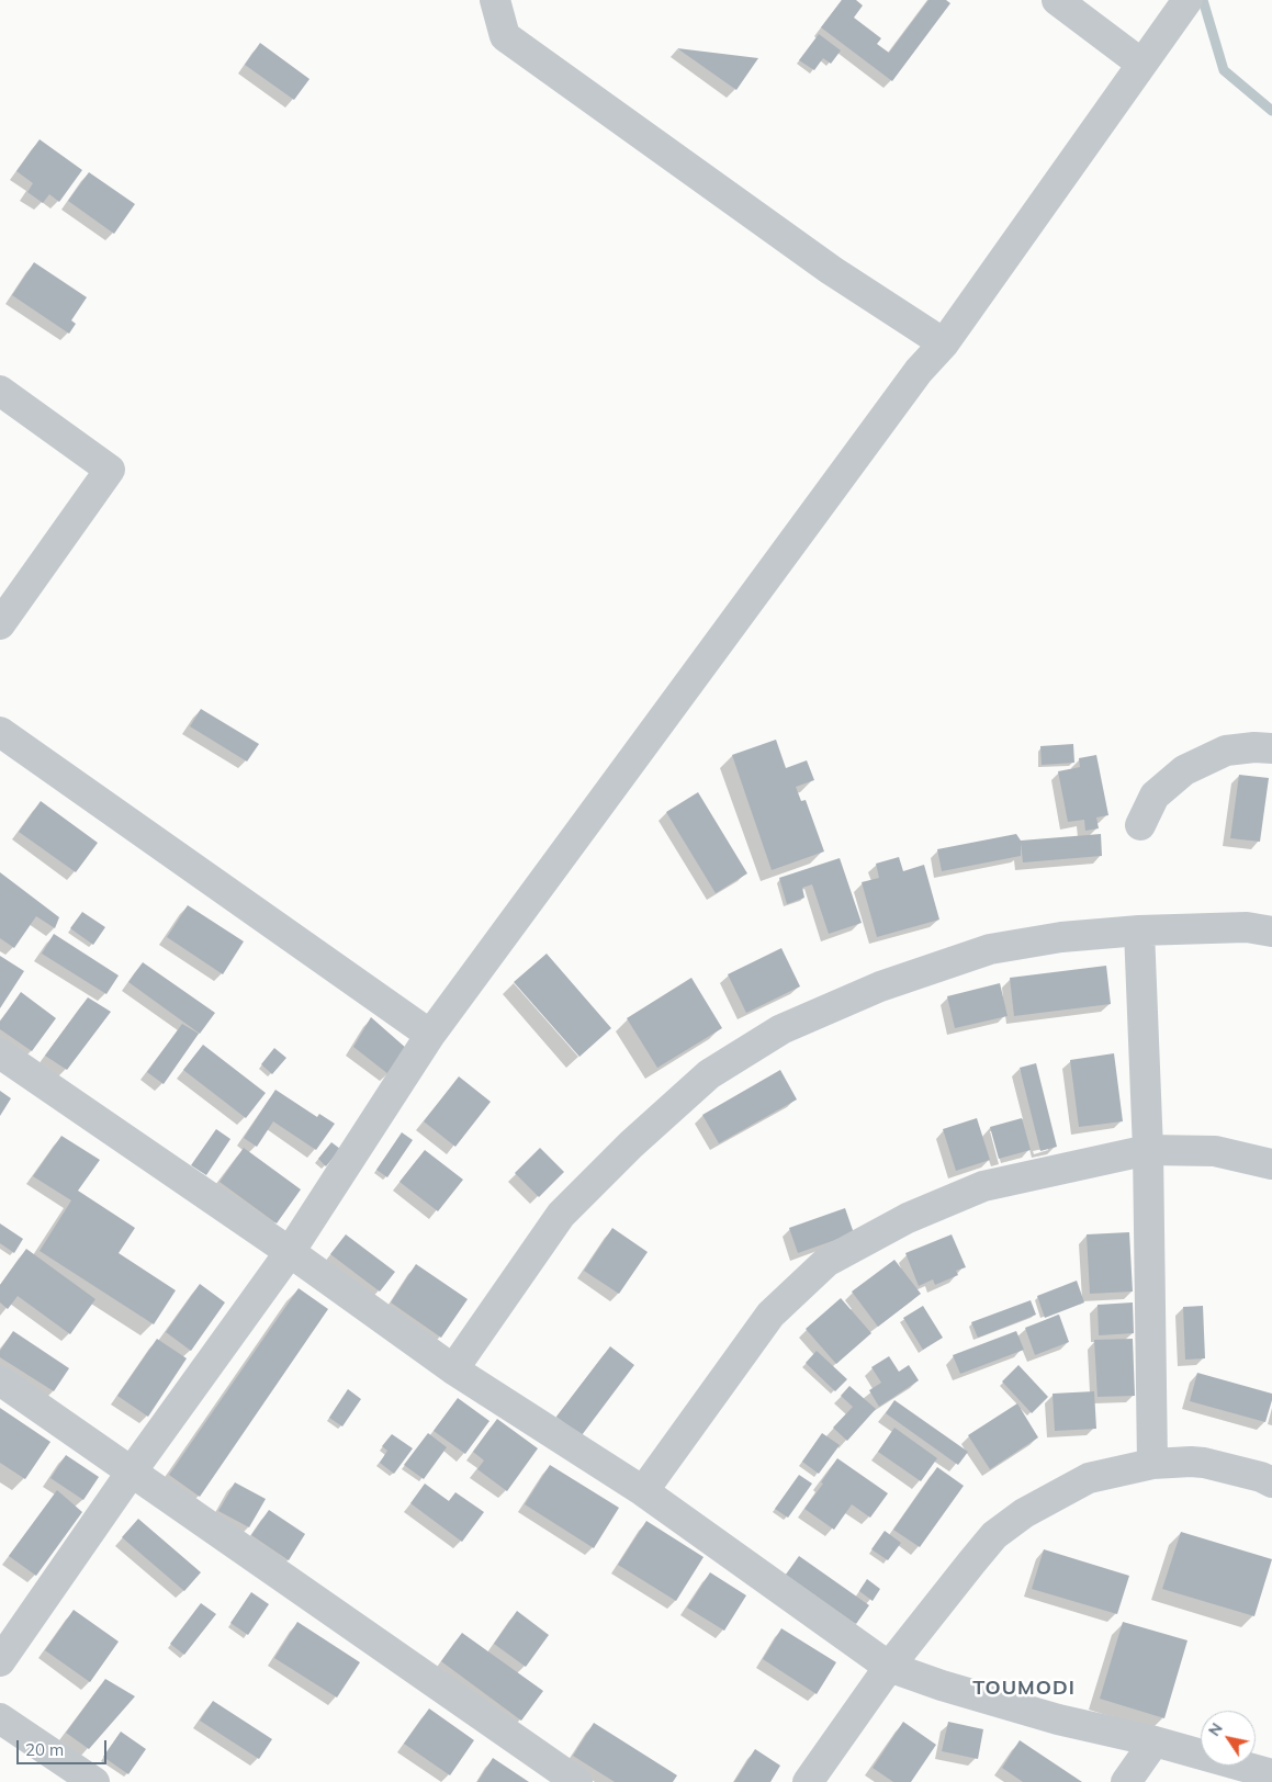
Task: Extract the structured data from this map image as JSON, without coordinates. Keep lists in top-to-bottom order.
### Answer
{
  "districts": ["TOUMODI"],
  "scale_bar": "20 m",
  "north": "top left"
}
